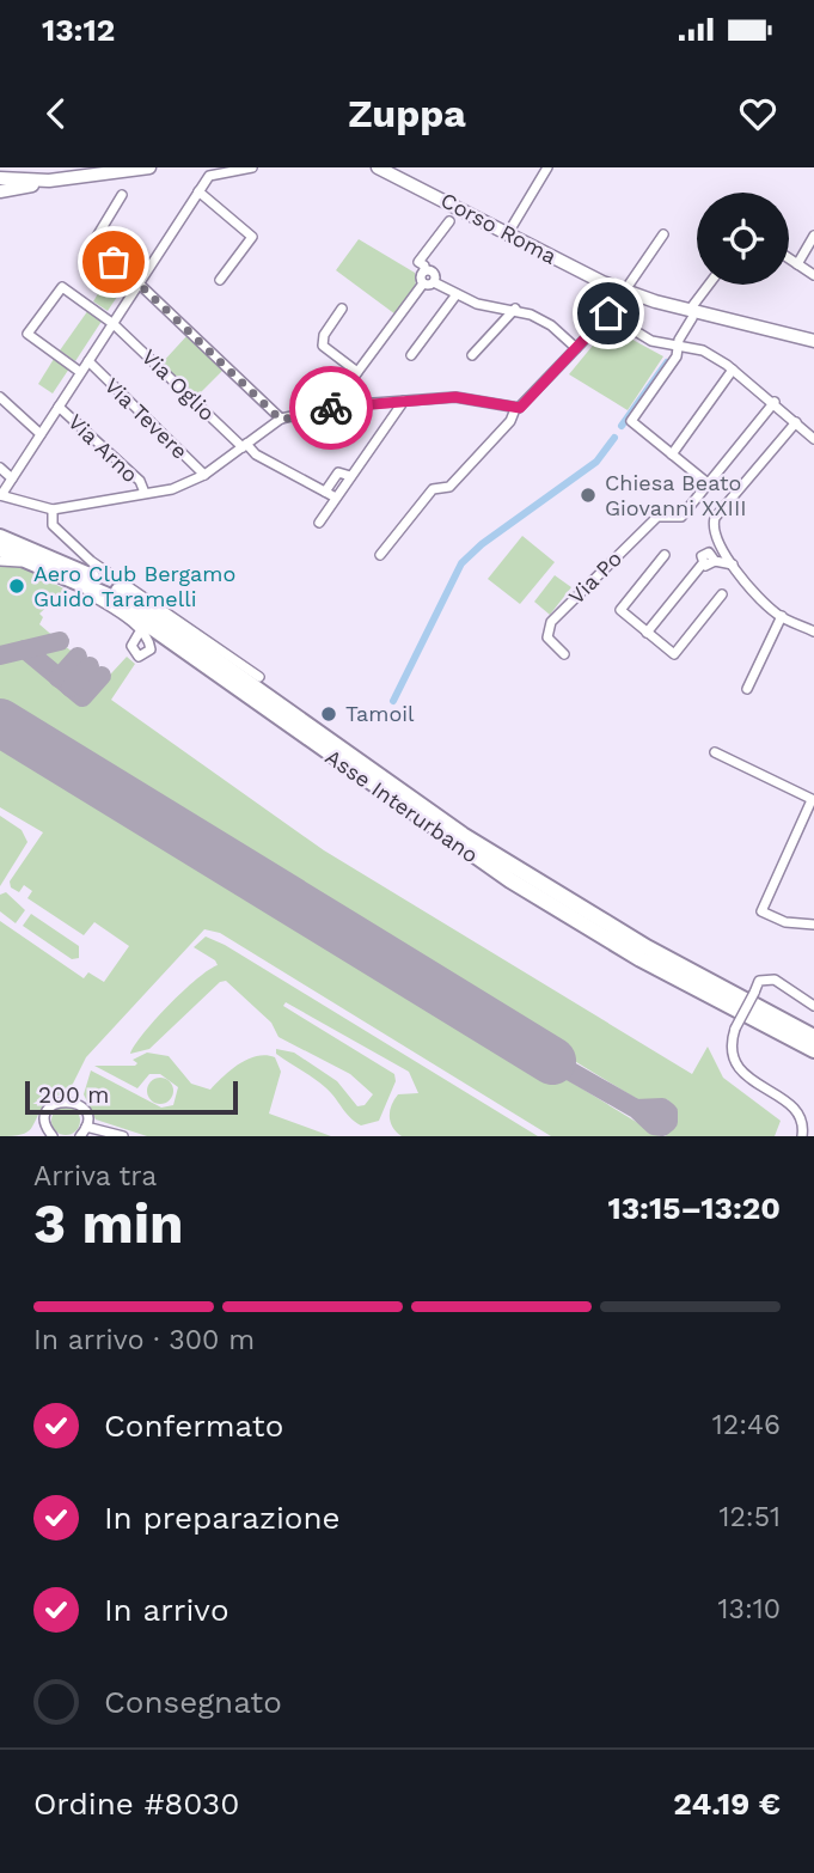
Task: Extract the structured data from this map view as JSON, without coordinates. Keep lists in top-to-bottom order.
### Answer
{
  "streets": {
    "highway": ["Asse Interurbano"],
    "street": [
      "Corso Roma",
      "Via Oglio",
      "Via Tevere",
      "Via Arno",
      "Via Po"
    ]
  },
  "places": ["Chiesa Beato Giovanni XXIII", "Aero Club Bergamo Guido Taramelli", "Tamoil"],
  "scale_bar": "200 m",
  "page": {
    "status": "13:12",
    "header": "Zuppa",
    "scale": "200 m",
    "heading": ["3 min", "Arriva tra", "13:15–13:20"],
    "panel": ["Ordine #8030", "24.19 €"],
    "bar": "In arrivo · 300 m",
    "list": [
      ["Confermato", "12:46"],
      ["In preparazione", "12:51"],
      ["In arrivo", "13:10"],
      "Consegnato"
    ]
  }
}
